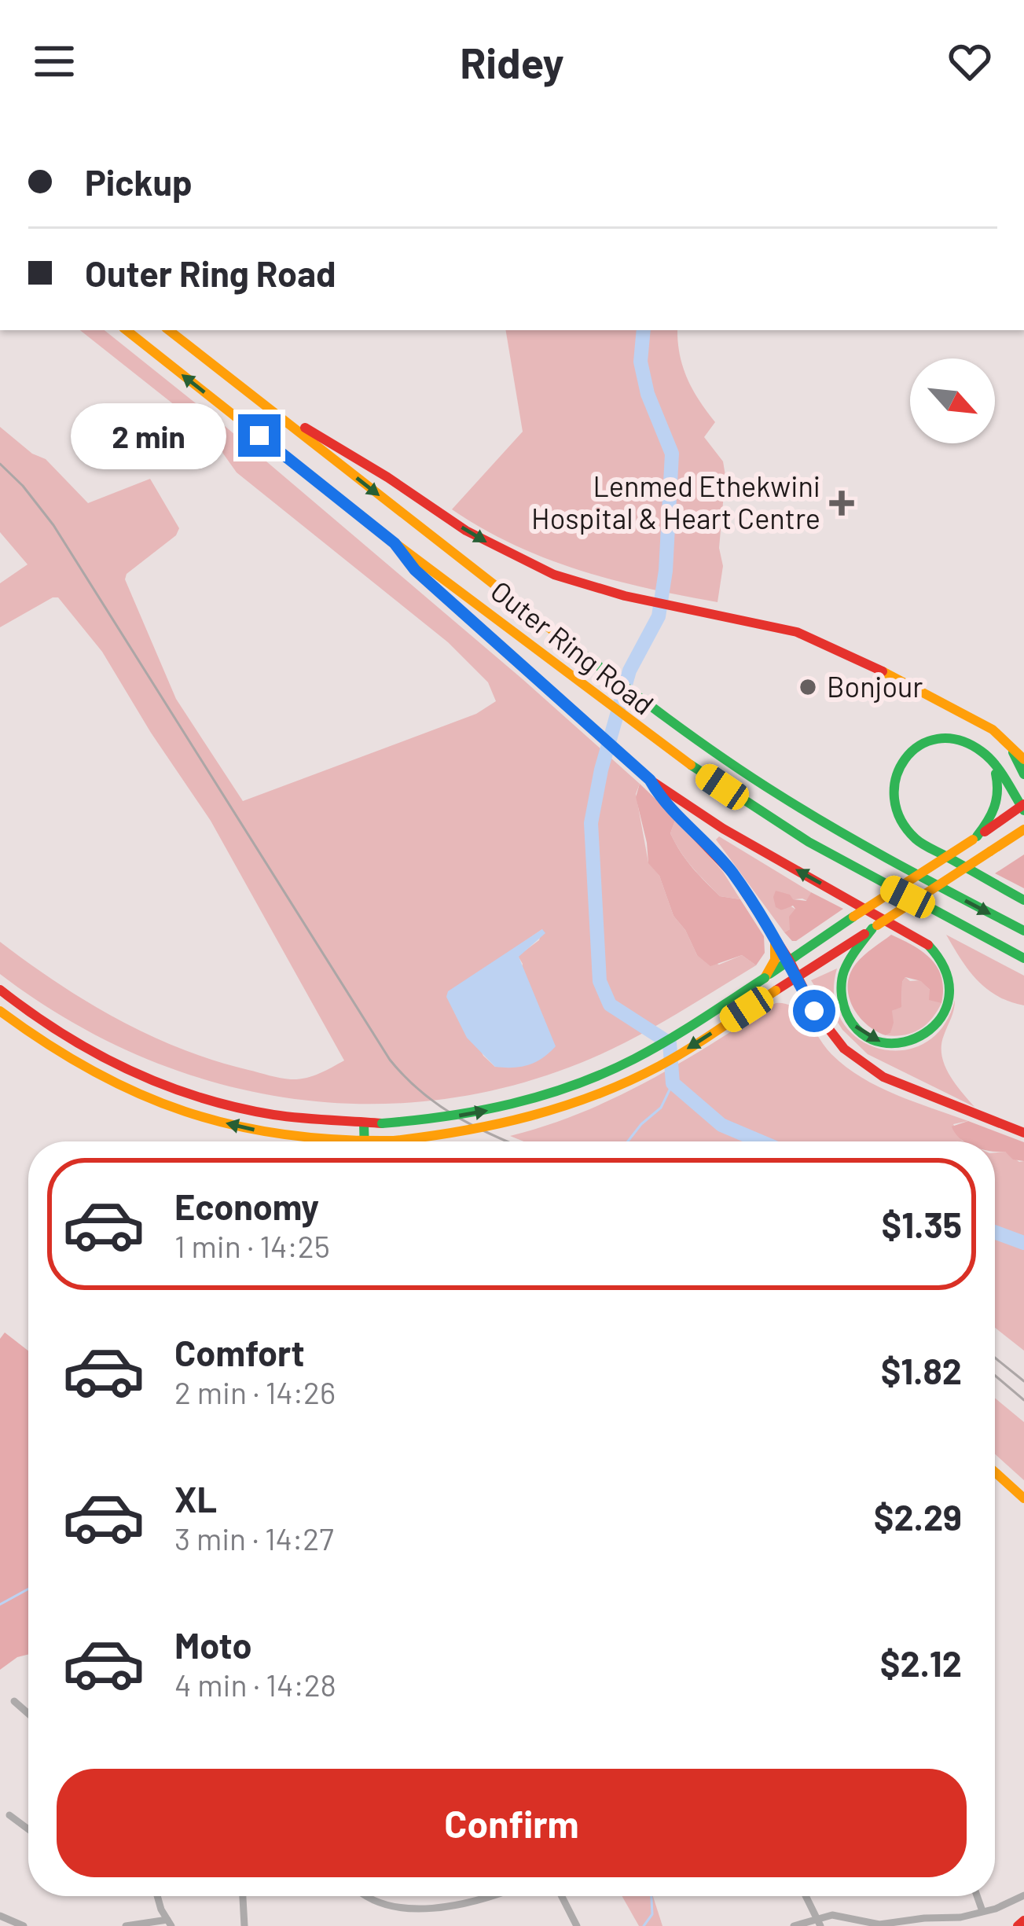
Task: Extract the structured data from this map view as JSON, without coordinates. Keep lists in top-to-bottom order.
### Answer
{
  "streets": {
    "main road": ["Outer Ring Road"]
  },
  "places": {
    "health": ["Lenmed Ethekwini Hospital & Heart Centre"],
    "other": ["Bonjour"]
  },
  "north": "bottom right",
  "page": {
    "header": "Ridey",
    "banner": ["Pickup", "Outer Ring Road"],
    "bubble": "2 min",
    "list": [
      {
        "name": "Economy",
        "note": "1 min · 14:25",
        "value": "$1.35"
      },
      {
        "name": "Comfort",
        "note": "2 min · 14:26",
        "value": "$1.82"
      },
      {
        "name": "XL",
        "note": "3 min · 14:27",
        "value": "$2.29"
      },
      {
        "name": "Moto",
        "note": "4 min · 14:28",
        "value": "$2.12"
      }
    ],
    "buttons": "Confirm"
  }
}
